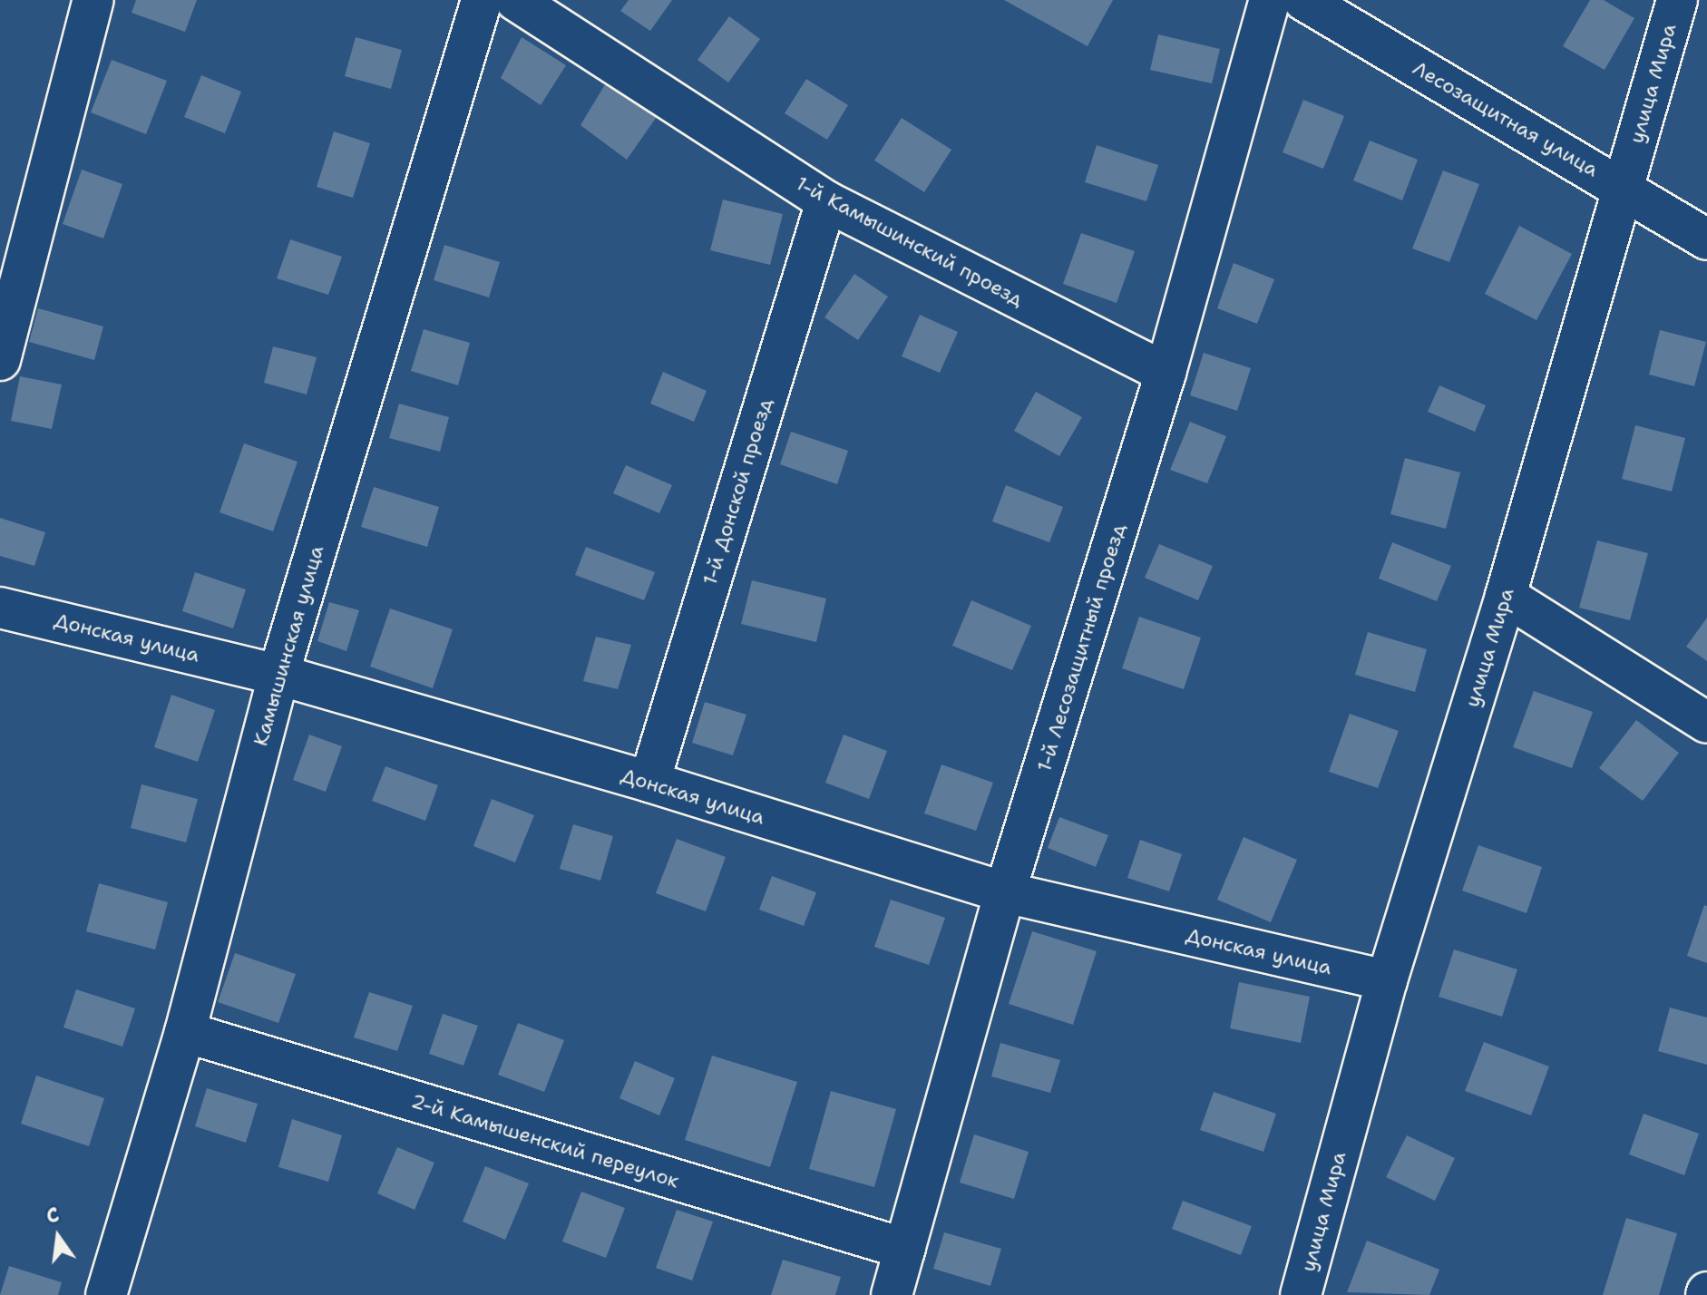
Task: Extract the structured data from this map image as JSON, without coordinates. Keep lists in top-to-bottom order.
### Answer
{
  "streets": {
    "street": [
      "улица Мира",
      "Лесозащитная улица",
      "1-й Камышинский проезд",
      "1-й Донской проезд",
      "Донская улица",
      "Камышинская улица",
      "1-й Лесозащитный проезд",
      "2-й Камышенский переулок"
    ]
  },
  "crossings": [
    ["улица Мира", "Лесозащитная улица"],
    ["улица Мира", "Донская улица"],
    ["1-й Камышинский проезд", "1-й Донской проезд"],
    ["1-й Камышинский проезд", "1-й Лесозащитный проезд"],
    ["1-й Донской проезд", "Донская улица"],
    ["Донская улица", "Камышинская улица"],
    ["Донская улица", "1-й Лесозащитный проезд"],
    ["Камышинская улица", "2-й Камышенский переулок"],
    ["1-й Лесозащитный проезд", "2-й Камышенский переулок"]
  ],
  "north": "top"
}
